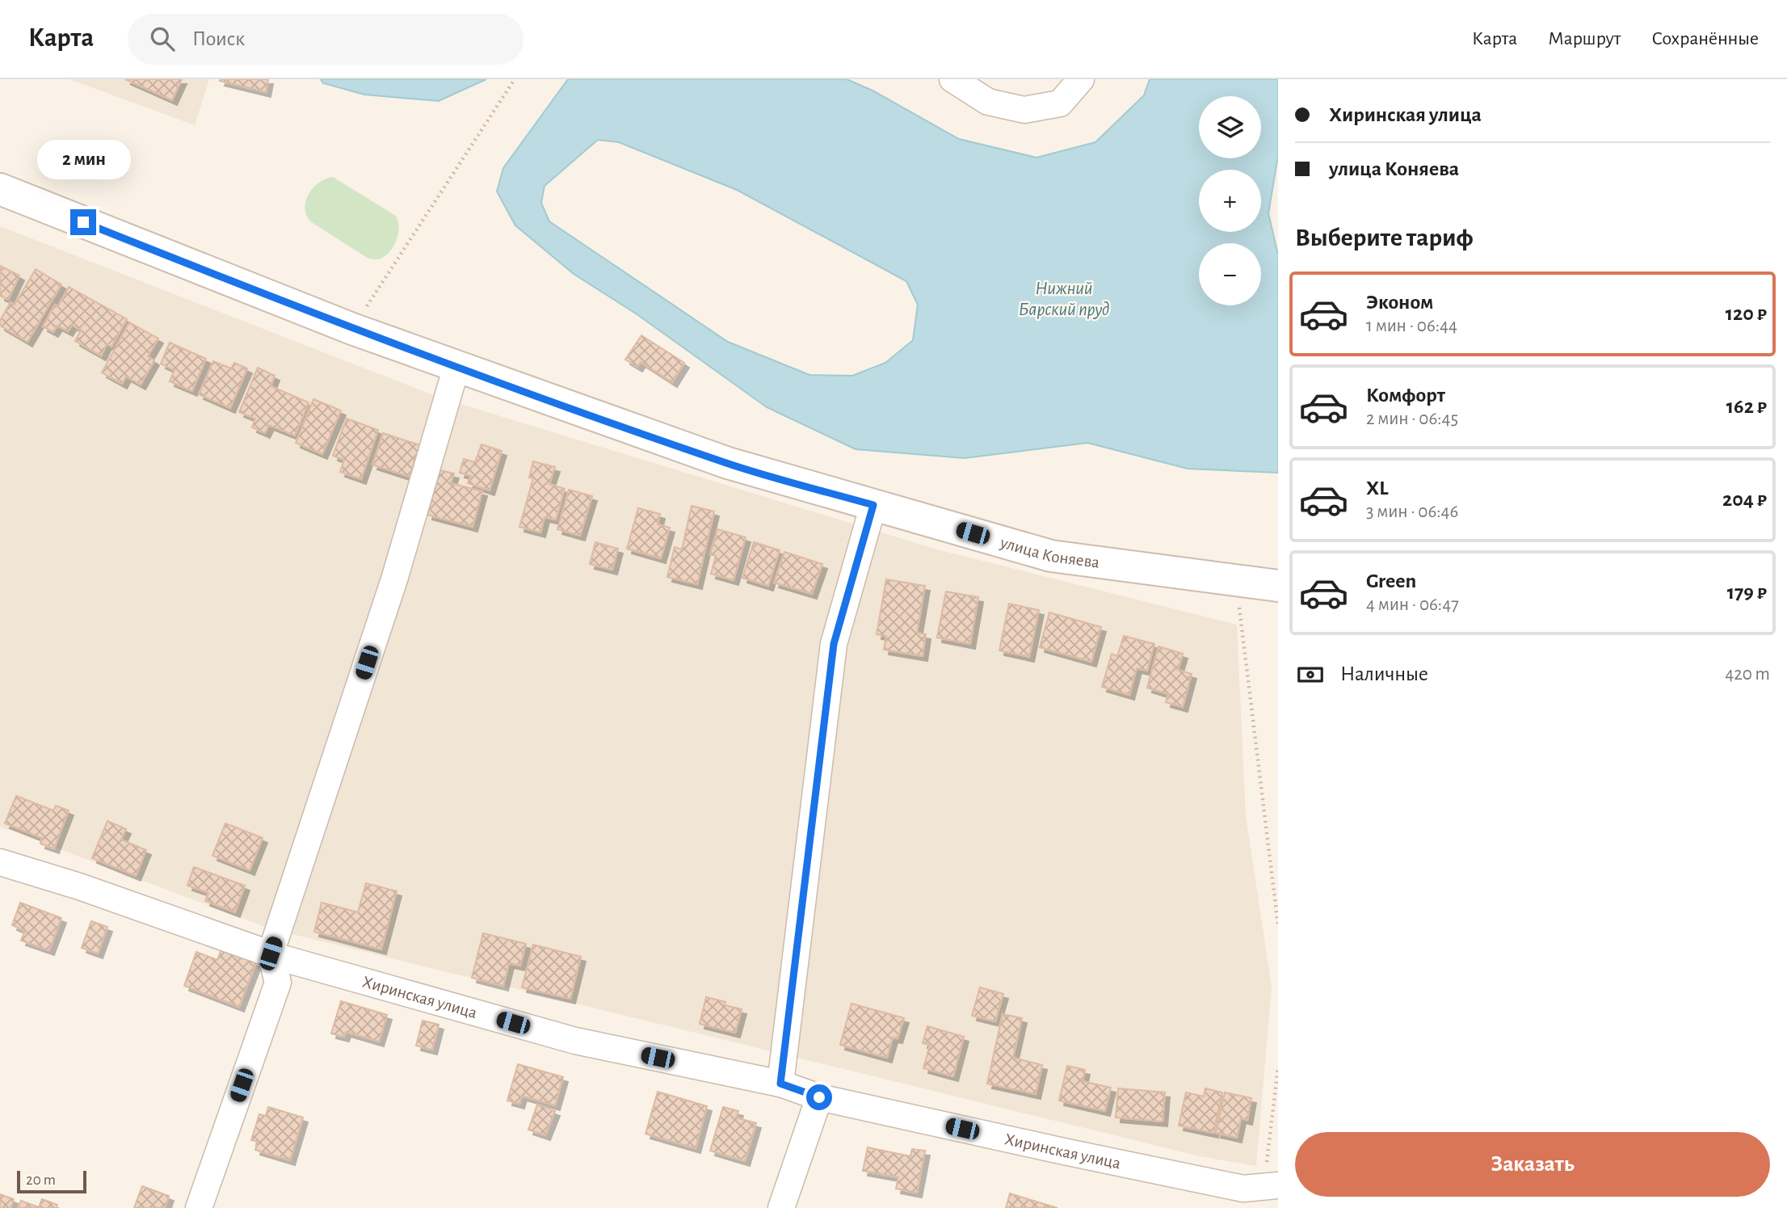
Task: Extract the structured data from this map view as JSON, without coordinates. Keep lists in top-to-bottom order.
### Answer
{
  "streets": {
    "street": ["улица Коняева", "Хиринская улица"]
  },
  "water": ["Нижний Барский пруд"],
  "scale_bar": "20 m",
  "page": {
    "header": "Карта",
    "search": "Поиск",
    "nav": ["Карта", "Маршрут", "Сохранённые"],
    "banner": ["Хиринская улица", "улица Коняева"],
    "map_buttons": ["+", "−"],
    "bubble": "2 мин",
    "heading": "Выберите тариф",
    "list": [
      {
        "name": "Эконом",
        "note": "1 мин · 06:44",
        "value": "120 ₽"
      },
      {
        "name": "Комфорт",
        "note": "2 мин · 06:45",
        "value": "162 ₽"
      },
      {
        "name": "XL",
        "note": "3 мин · 06:46",
        "value": "204 ₽"
      },
      {
        "name": "Green",
        "note": "4 мин · 06:47",
        "value": "179 ₽"
      }
    ],
    "pay": ["Наличные", "420 m"],
    "buttons": "Заказать",
    "scale": "20 m"
  }
}
